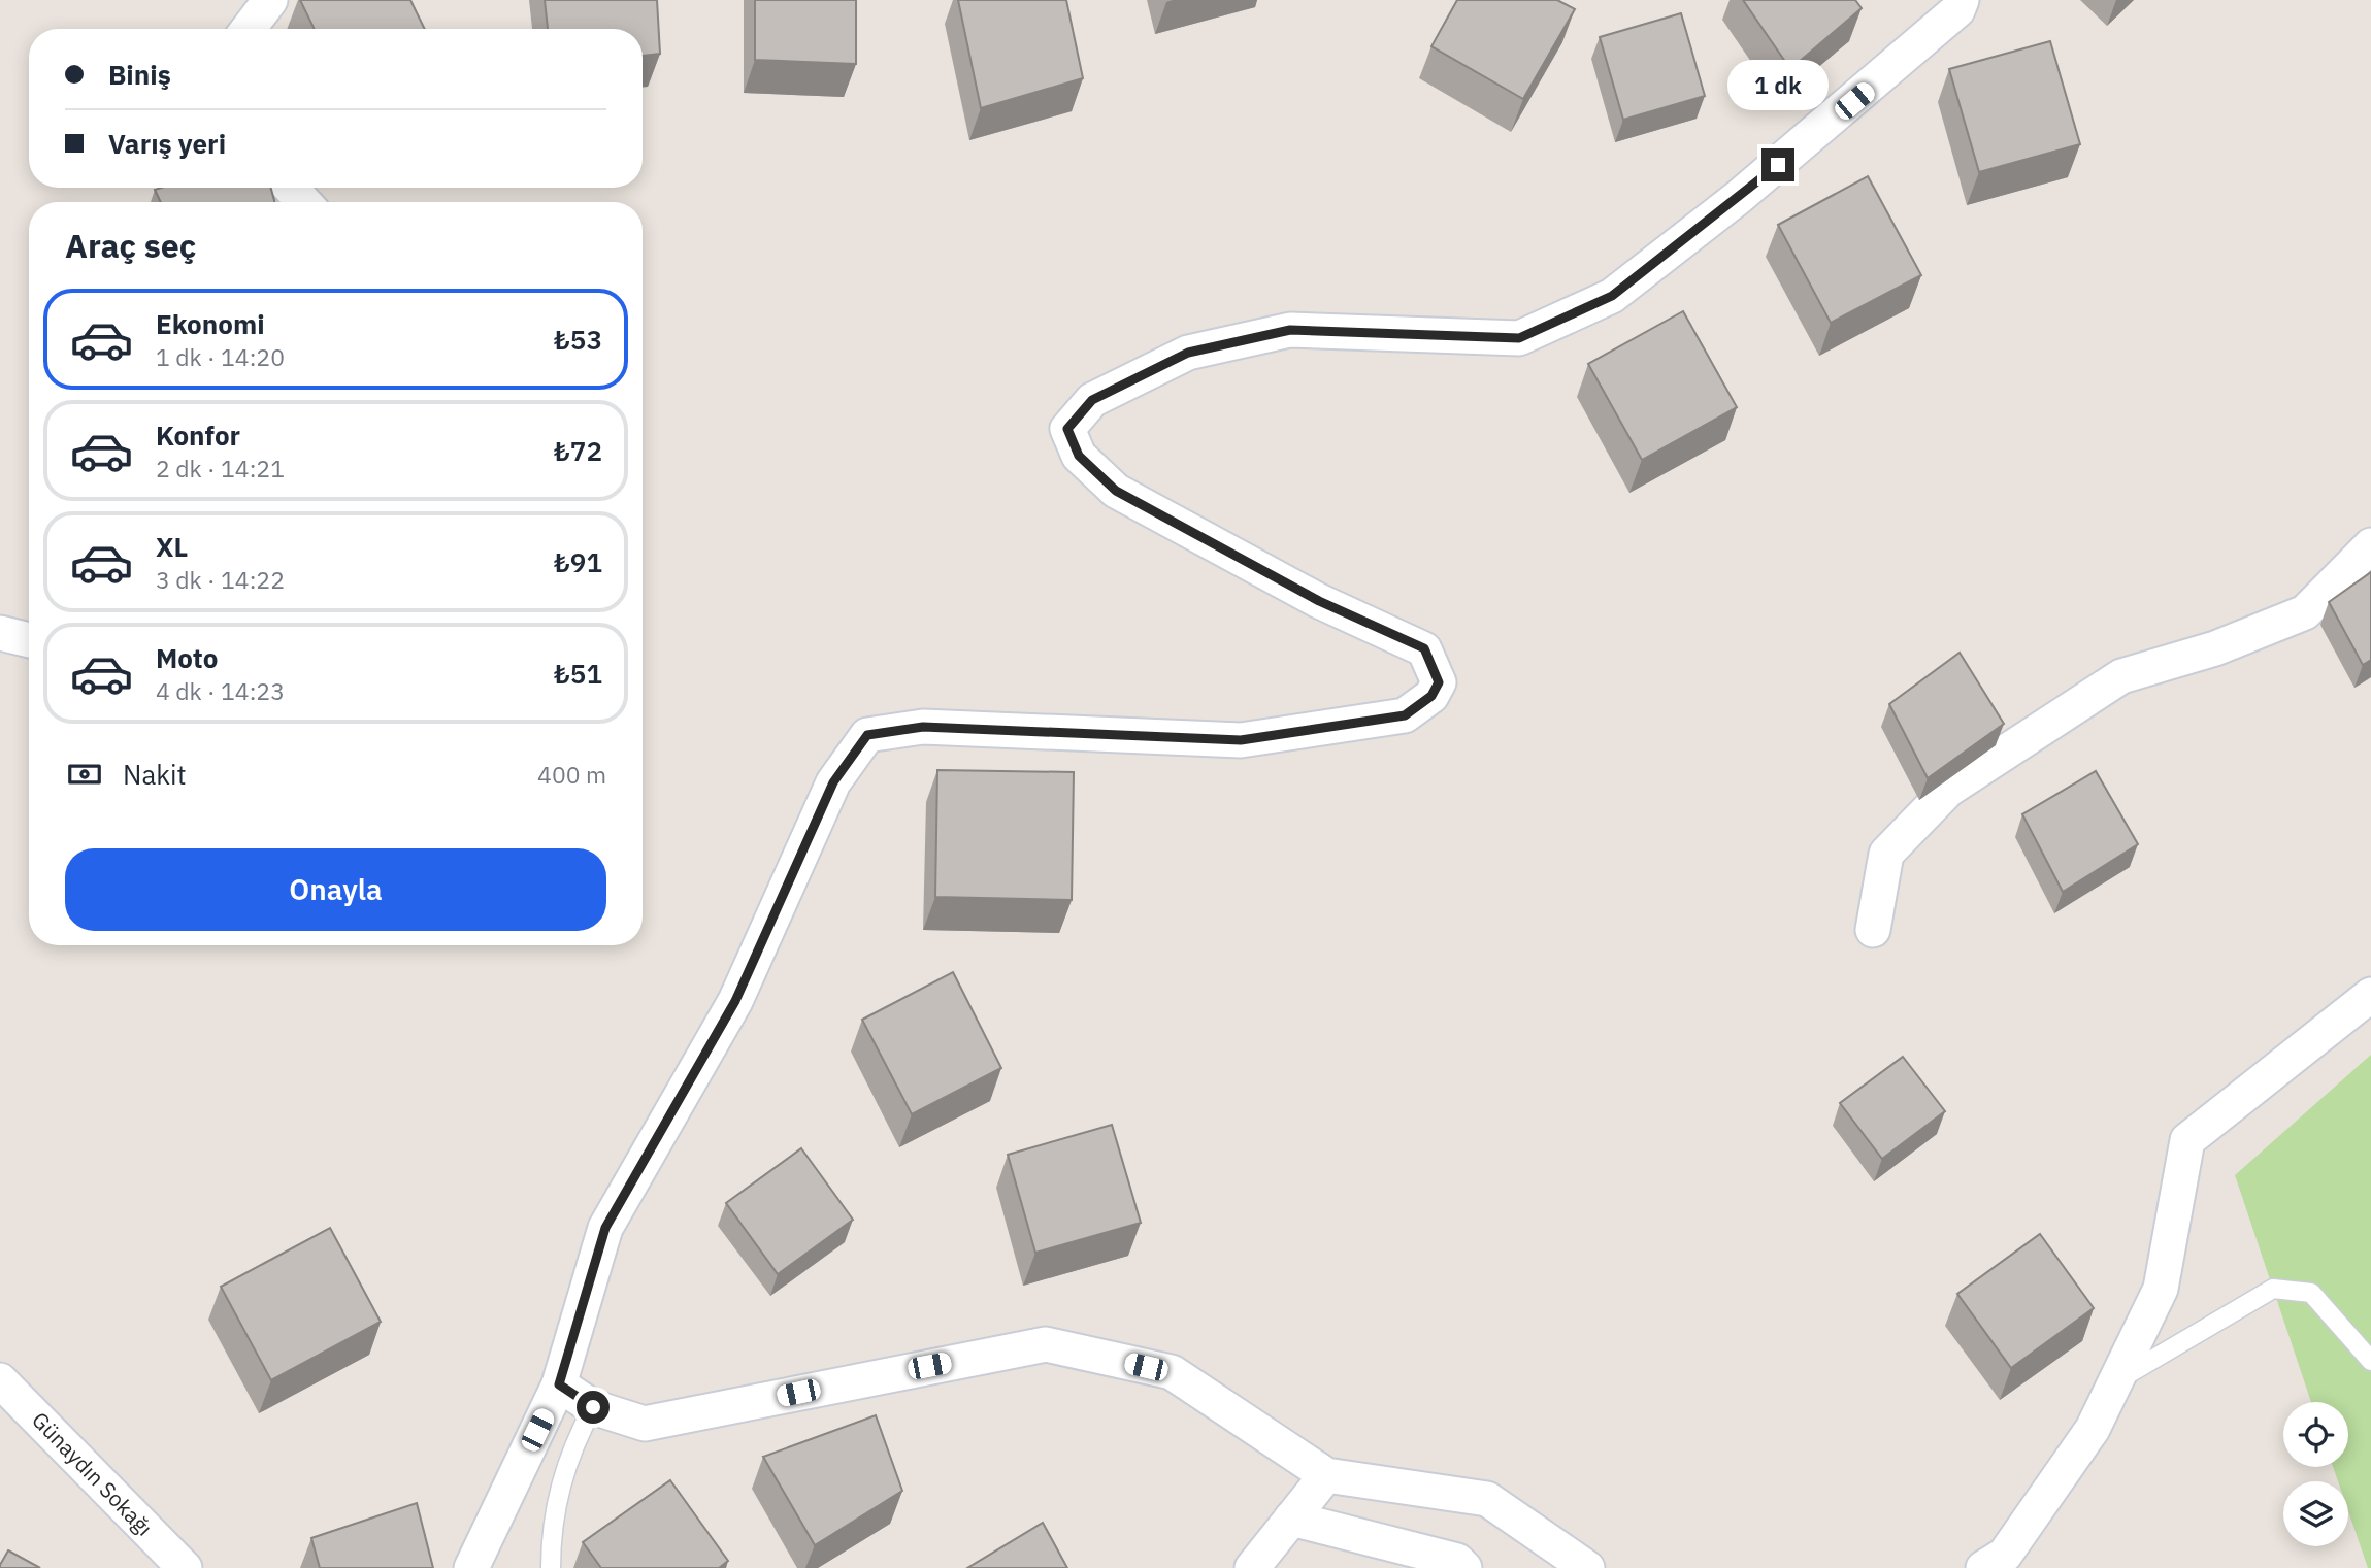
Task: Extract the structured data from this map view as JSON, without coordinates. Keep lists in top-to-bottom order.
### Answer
{
  "streets": {
    "street": ["Günaydın Sokağı"]
  },
  "page": {
    "banner": ["Biniş", "Varış yeri"],
    "bubble": "1 dk",
    "heading": "Araç seç",
    "list": [
      {
        "name": "Ekonomi",
        "note": "1 dk · 14:20",
        "value": "₺53"
      },
      {
        "name": "Konfor",
        "note": "2 dk · 14:21",
        "value": "₺72"
      },
      {
        "name": "XL",
        "note": "3 dk · 14:22",
        "value": "₺91"
      },
      {
        "name": "Moto",
        "note": "4 dk · 14:23",
        "value": "₺51"
      }
    ],
    "pay": ["Nakit", "400 m"],
    "buttons": "Onayla"
  }
}
